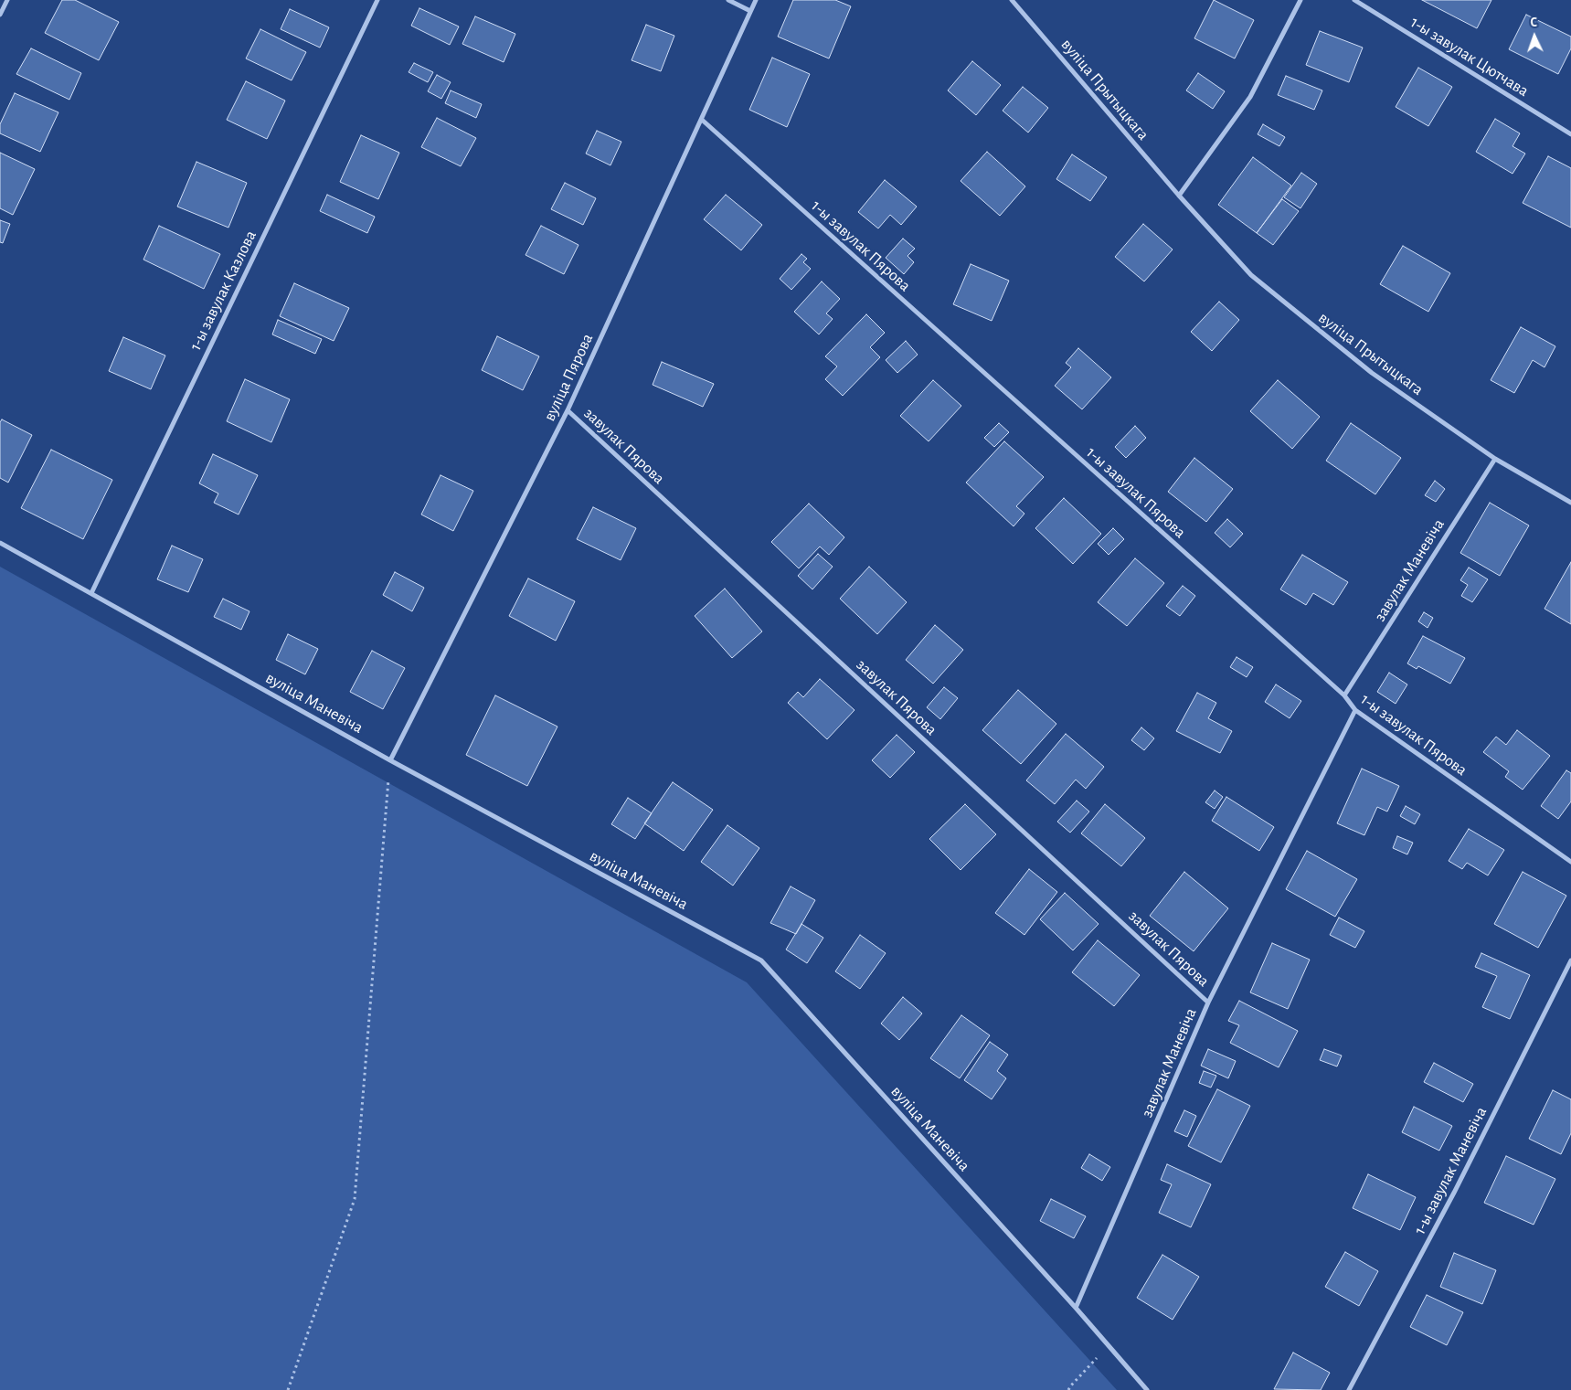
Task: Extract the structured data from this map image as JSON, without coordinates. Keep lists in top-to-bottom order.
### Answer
{
  "streets": {
    "street": [
      "1-ы завулак Цютчава",
      "вуліца Прытыцкага",
      "1-ы завулак Пярова",
      "1-ы завулак Казлова",
      "вуліца Пярова",
      "завулак Пярова",
      "завулак Маневіча",
      "вуліца Маневіча",
      "1-ы завулак Маневіча"
    ]
  },
  "crossings": [
    ["вуліца Прытыцкага", "завулак Маневіча"],
    ["1-ы завулак Пярова", "вуліца Пярова"],
    ["1-ы завулак Пярова", "завулак Маневіча"],
    ["1-ы завулак Казлова", "вуліца Маневіча"],
    ["вуліца Пярова", "завулак Пярова"],
    ["вуліца Пярова", "вуліца Маневіча"],
    ["завулак Пярова", "завулак Маневіча"],
    ["завулак Маневіча", "вуліца Маневіча"]
  ],
  "north": "top"
}
